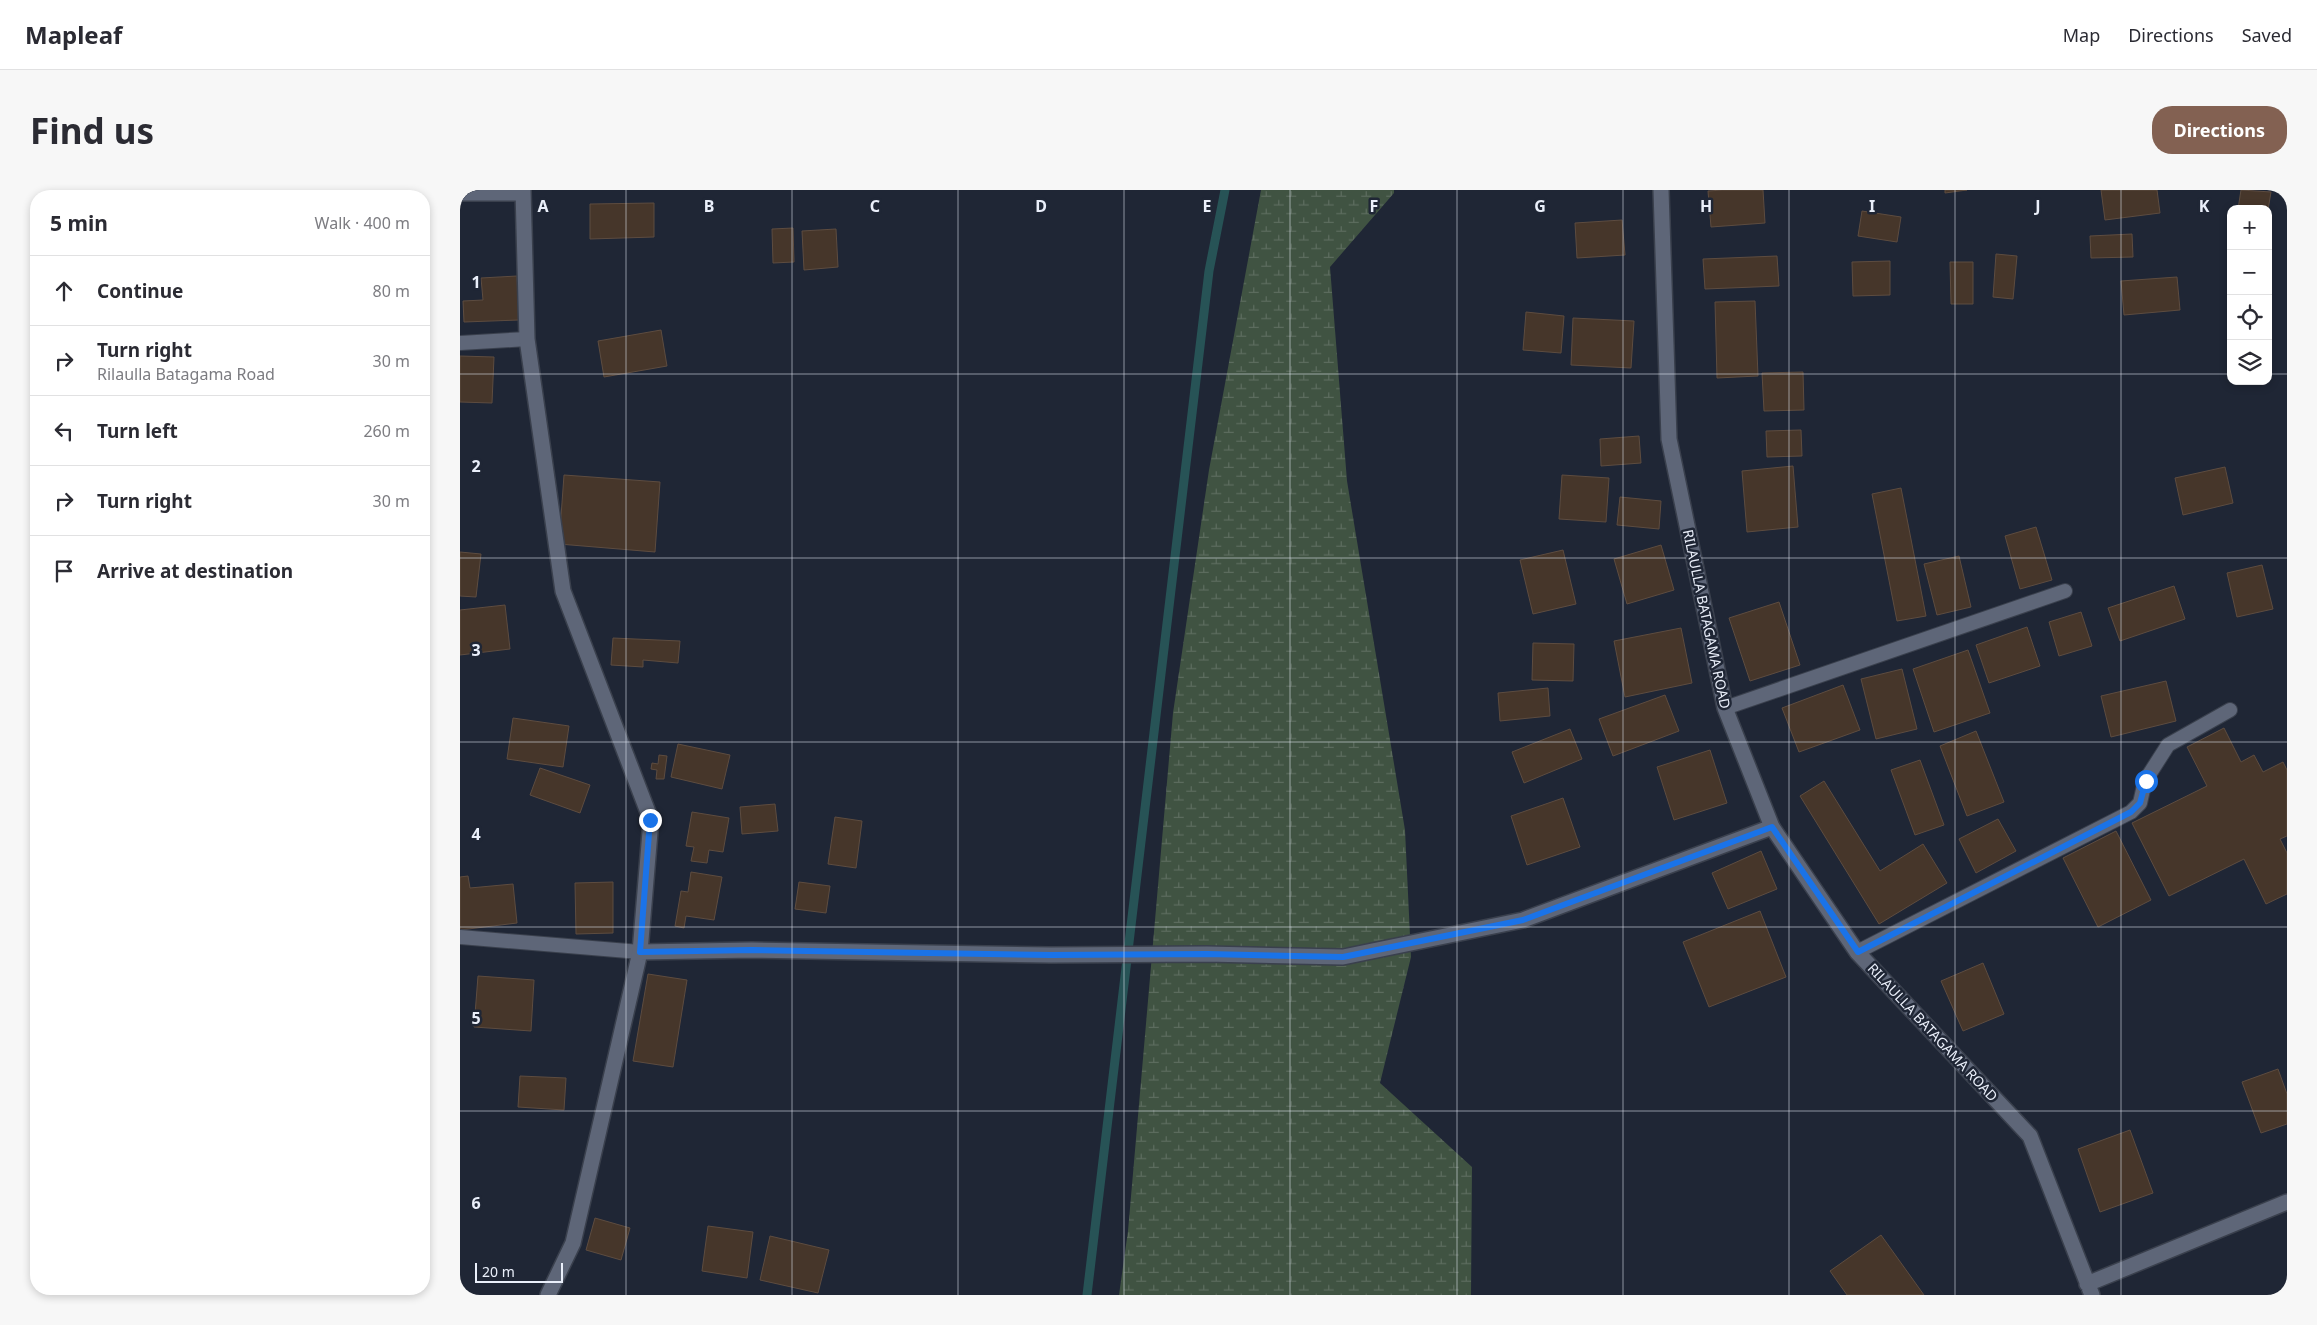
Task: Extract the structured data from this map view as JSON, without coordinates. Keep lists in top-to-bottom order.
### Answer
{
  "streets": {
    "street": ["RILAULLA BATAGAMA ROAD"]
  },
  "scale_bar": "20 m",
  "page": {
    "header": "Mapleaf",
    "nav": ["Map", "Directions", "Saved"],
    "buttons": "Directions",
    "title": "Find us",
    "heading": ["5 min", "Walk · 400 m"],
    "map_buttons": ["+", "−"],
    "list": [
      ["Continue", "80 m"],
      ["Turn right", "Rilaulla Batagama Road", "30 m"],
      ["Turn left", "260 m"],
      ["Turn right", "30 m"],
      "Arrive at destination"
    ],
    "scale": "20 m"
  },
  "grid": {
    "columns": [
      "A",
      "B",
      "C",
      "D",
      "E",
      "F",
      "G",
      "H",
      "I",
      "J",
      "K"
    ],
    "rows": [
      "1",
      "2",
      "3",
      "4",
      "5",
      "6"
    ]
  }
}
